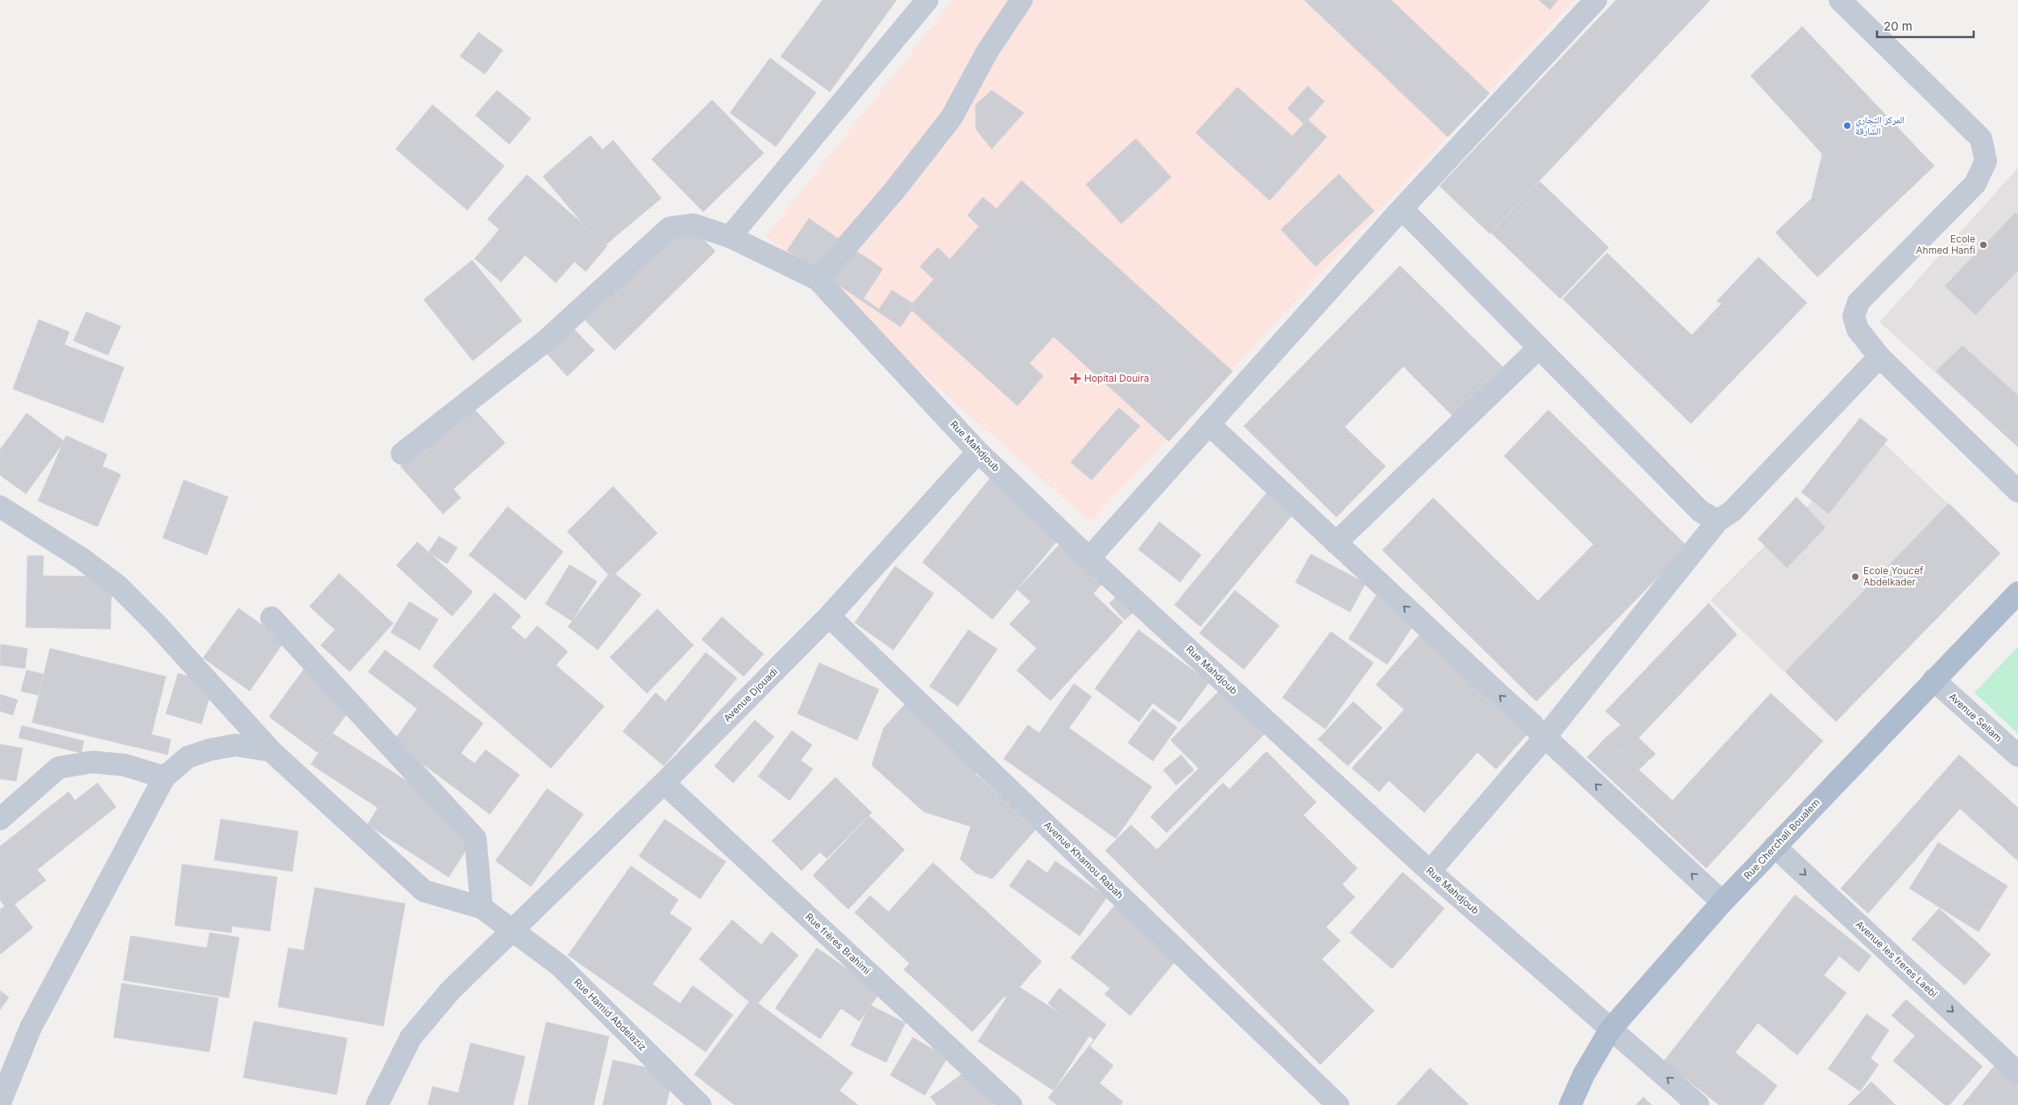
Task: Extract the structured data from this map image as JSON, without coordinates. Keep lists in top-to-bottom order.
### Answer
{
  "streets": {
    "main road": ["Rue Cherchali Boualem"],
    "street": [
      "Rue Mahdjoub",
      "Avenue Djouadi",
      "Avenue Sellam",
      "Avenue Khamou Rabah",
      "Rue frères Brahimi",
      "Avenue les freres Laebi",
      "Rue Hamid Abdelaziz"
    ]
  },
  "crossings": [
    ["Rue Mahdjoub", "Avenue Djouadi"],
    ["Rue Mahdjoub", "Rue Cherchali Boualem"],
    ["Avenue Djouadi", "Avenue Khamou Rabah"],
    ["Avenue Djouadi", "Rue frères Brahimi"],
    ["Avenue Djouadi", "Rue Hamid Abdelaziz"],
    ["Avenue Sellam", "Rue Cherchali Boualem"],
    ["Rue Cherchali Boualem", "Avenue les freres Laebi"]
  ],
  "one_way": ["Avenue les freres Laebi"],
  "places": {
    "other": ["المركز التجاري الشارقة", "Ecole Ahmed Hanfi", "Ecole Youcef Abdelkader"],
    "health": ["Hopital Douira"]
  },
  "scale_bar": "20 m"
}
